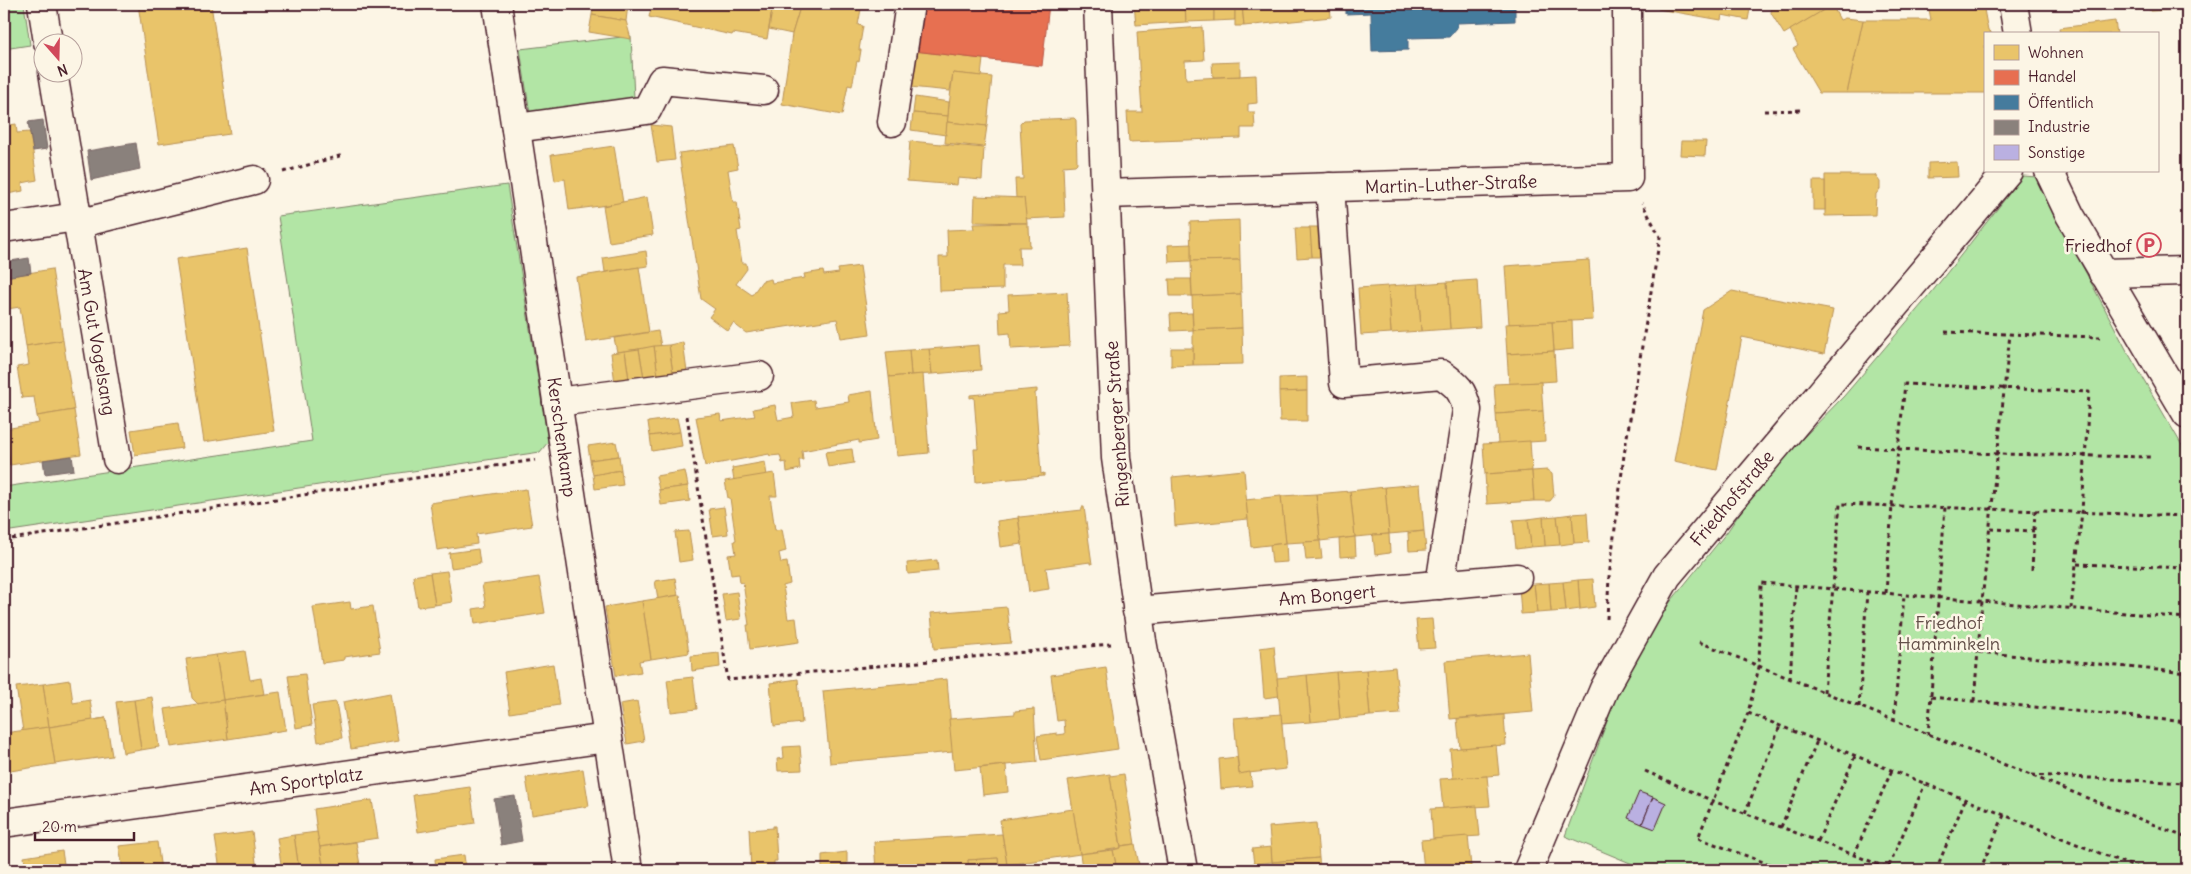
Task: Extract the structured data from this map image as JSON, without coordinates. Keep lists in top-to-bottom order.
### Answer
{
  "streets": {
    "street": [
      "Martin-Luther-Straße",
      "Am Gut Vogelsang",
      "Ringenberger Straße",
      "Kerschenkamp",
      "Friedhofstraße",
      "Am Bongert",
      "Am Sportplatz"
    ]
  },
  "crossings": [
    ["Martin-Luther-Straße", "Ringenberger Straße"],
    ["Ringenberger Straße", "Am Bongert"],
    ["Kerschenkamp", "Am Sportplatz"]
  ],
  "parks": ["Friedhof Hamminkeln"],
  "places": {
    "parking": ["Friedhof"]
  },
  "legend": [
    "Wohnen",
    "Handel",
    "Öffentlich",
    "Industrie",
    "Sonstige"
  ],
  "scale_bar": "20 m",
  "north": "bottom"
}
